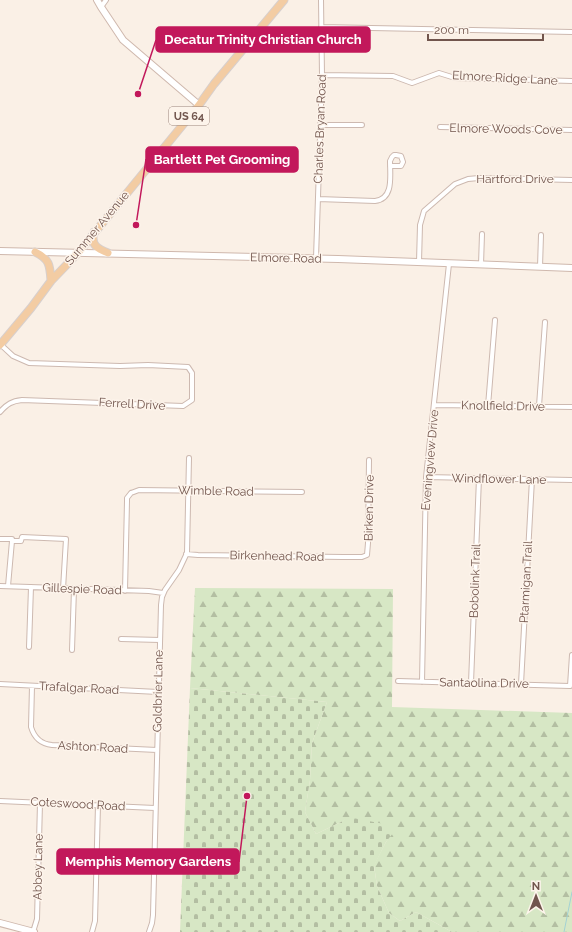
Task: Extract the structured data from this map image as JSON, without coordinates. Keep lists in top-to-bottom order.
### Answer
{
  "streets": {
    "main road": ["US 64", "Summer Avenue"],
    "street": [
      "Elmore Ridge Lane",
      "Charles Bryan Road",
      "Elmore Woods Cove",
      "Hartford Drive",
      "Elmore Road",
      "Ferrell Drive",
      "Knollfield Drive",
      "Eveningview Drive",
      "Windflower Lane",
      "Wimble Road",
      "Birken Drive",
      "Birkenhead Road",
      "Bobolink Trail",
      "Ptarmigan Trail",
      "Gillespie Road",
      "Santaolina Drive",
      "Trafalgar Road",
      "Goldbrier Lane",
      "Ashton Road",
      "Coteswood Road",
      "Abbey Lane"
    ]
  },
  "crossings": [
    ["Elmore Ridge Lane", "Charles Bryan Road"],
    ["Charles Bryan Road", "Elmore Road"],
    ["Hartford Drive", "Elmore Road"],
    ["Summer Avenue", "Elmore Road"],
    ["Summer Avenue", "Ferrell Drive"],
    ["Elmore Road", "Eveningview Drive"],
    ["Knollfield Drive", "Eveningview Drive"],
    ["Eveningview Drive", "Windflower Lane"],
    ["Eveningview Drive", "Santaolina Drive"],
    ["Windflower Lane", "Bobolink Trail"],
    ["Windflower Lane", "Ptarmigan Trail"],
    ["Wimble Road", "Goldbrier Lane"],
    ["Birken Drive", "Birkenhead Road"],
    ["Birkenhead Road", "Goldbrier Lane"],
    ["Bobolink Trail", "Santaolina Drive"],
    ["Ptarmigan Trail", "Santaolina Drive"],
    ["Gillespie Road", "Goldbrier Lane"],
    ["Trafalgar Road", "Goldbrier Lane"],
    ["Trafalgar Road", "Ashton Road"],
    ["Goldbrier Lane", "Ashton Road"],
    ["Goldbrier Lane", "Coteswood Road"],
    ["Coteswood Road", "Abbey Lane"]
  ],
  "places": ["Decatur Trinity Christian Church", "Bartlett Pet Grooming", "Memphis Memory Gardens"],
  "scale_bar": "200 m",
  "north": "top"
}
